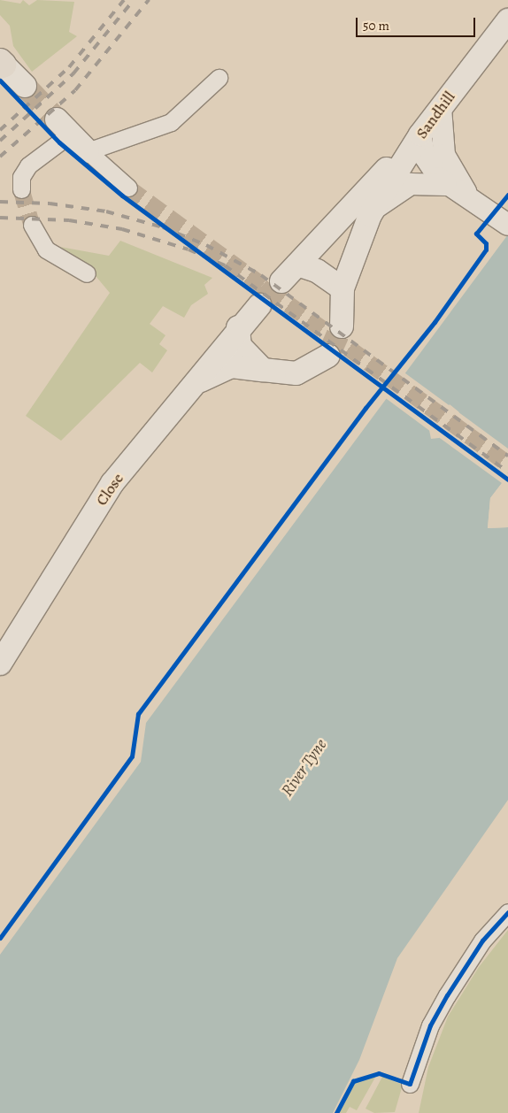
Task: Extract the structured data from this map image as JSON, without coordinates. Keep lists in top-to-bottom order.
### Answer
{
  "streets": {
    "main road": ["Sandhill", "Close"]
  },
  "water": ["River Tyne"],
  "scale_bar": "50 m"
}
